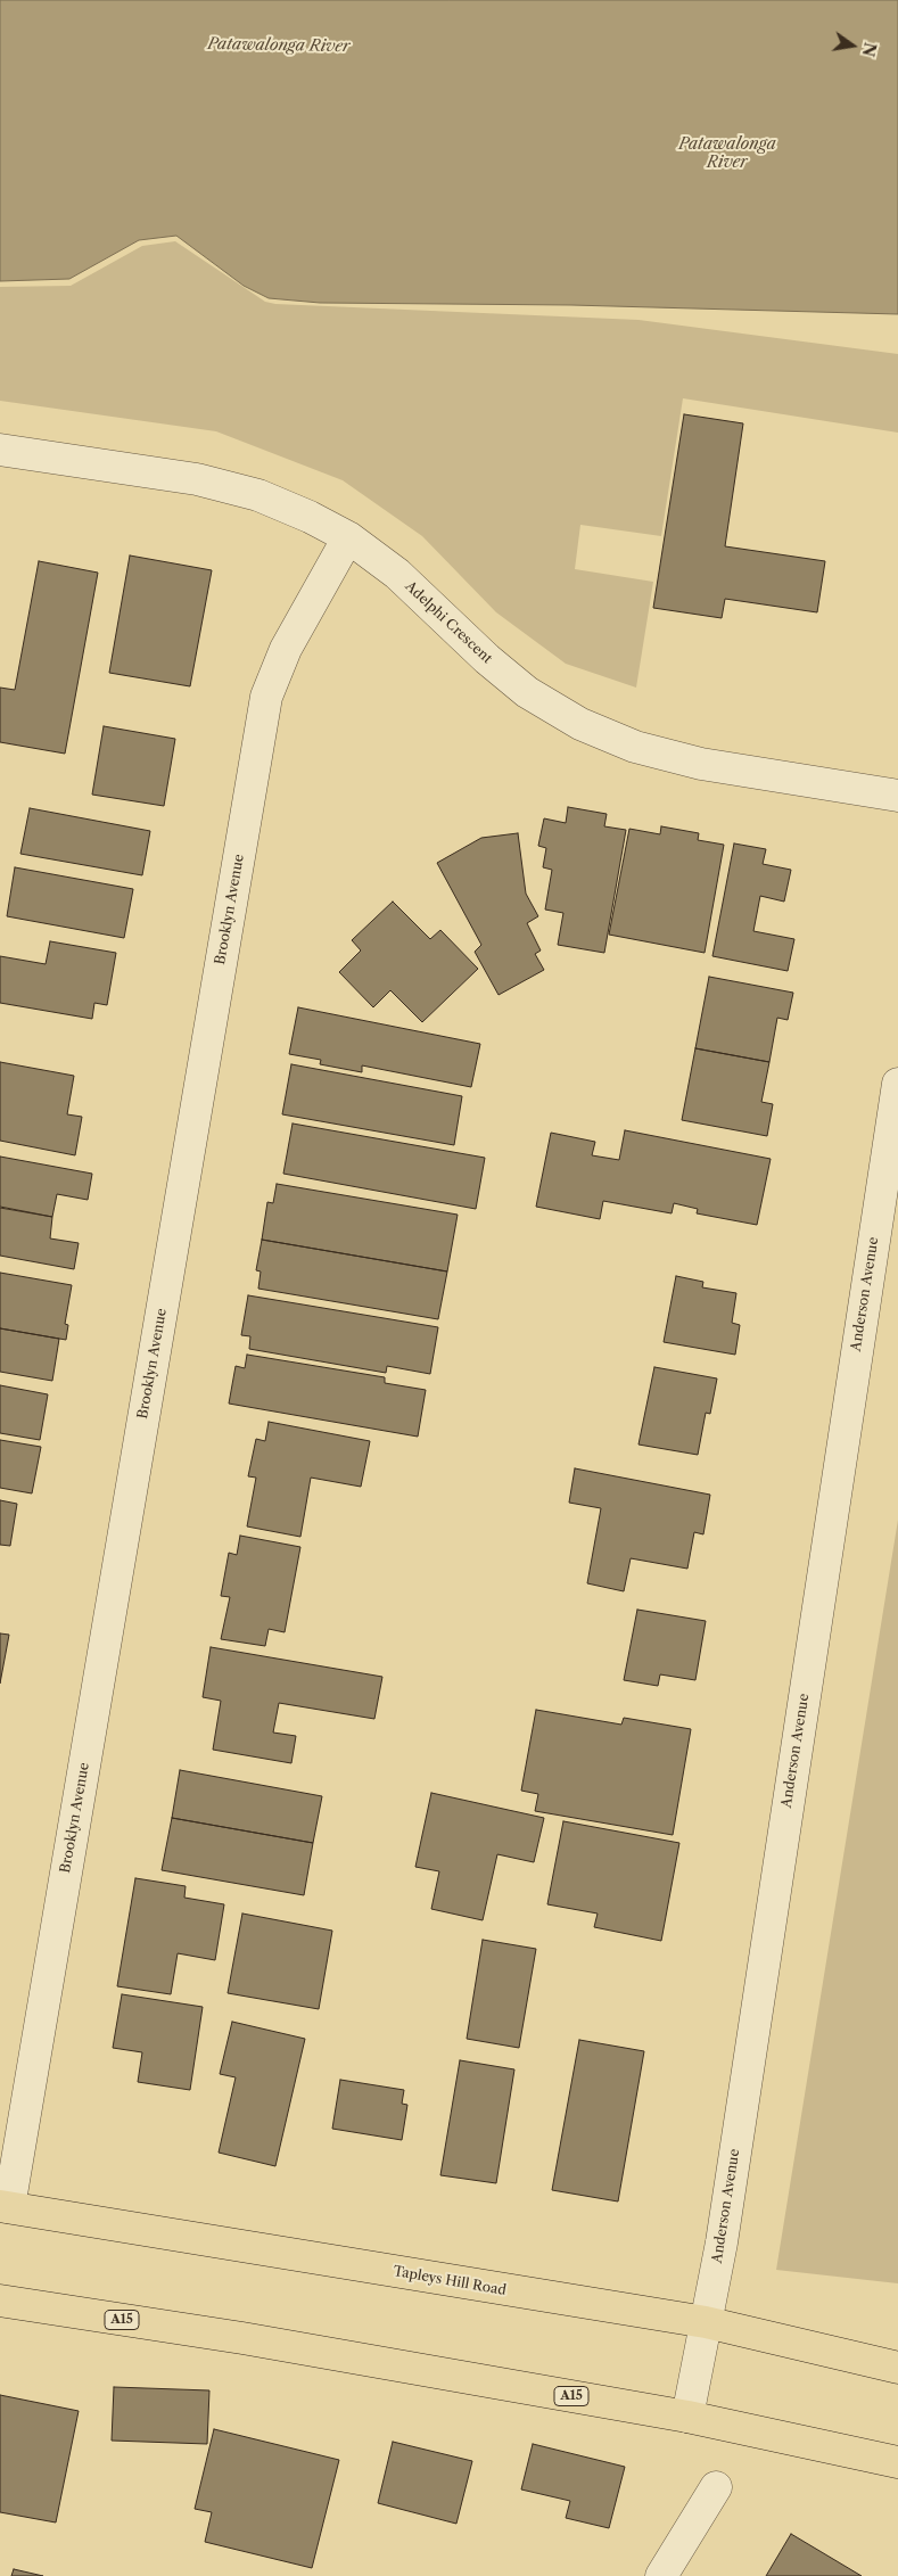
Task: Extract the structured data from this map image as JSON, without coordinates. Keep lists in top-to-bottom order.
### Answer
{
  "streets": {
    "main road": ["Tapleys Hill Road", "A15"],
    "street": ["Adelphi Crescent", "Brooklyn Avenue", "Anderson Avenue"]
  },
  "crossings": [
    ["Adelphi Crescent", "Brooklyn Avenue"],
    ["Brooklyn Avenue", "Tapleys Hill Road"],
    ["Anderson Avenue", "Tapleys Hill Road"],
    ["Anderson Avenue", "A15"]
  ],
  "water": ["Patawalonga River"],
  "north": "right"
}
